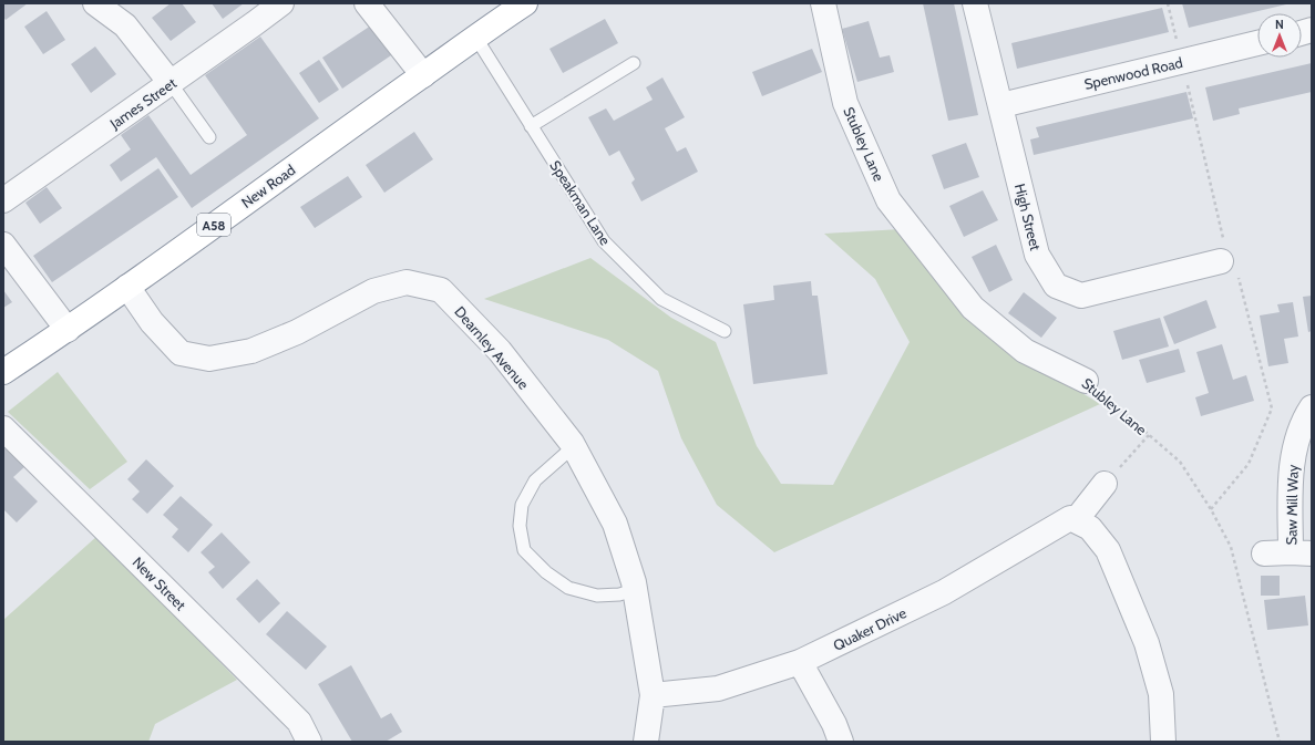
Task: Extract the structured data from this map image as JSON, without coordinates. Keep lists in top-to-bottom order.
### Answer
{
  "streets": {
    "highway": ["New Road", "A58"],
    "street": [
      "Spenwood Road",
      "James Street",
      "Stubley Lane",
      "High Street",
      "Dearnley Avenue",
      "Saw Mill Way",
      "New Street",
      "Quaker Drive"
    ],
    "lane": ["Speakman Lane"]
  },
  "crossings": [
    ["Spenwood Road", "High Street"],
    ["New Road", "A58"],
    ["New Road", "Dearnley Avenue"],
    ["Speakman Lane", "A58"],
    ["Dearnley Avenue", "Quaker Drive"]
  ],
  "north": "top"
}
